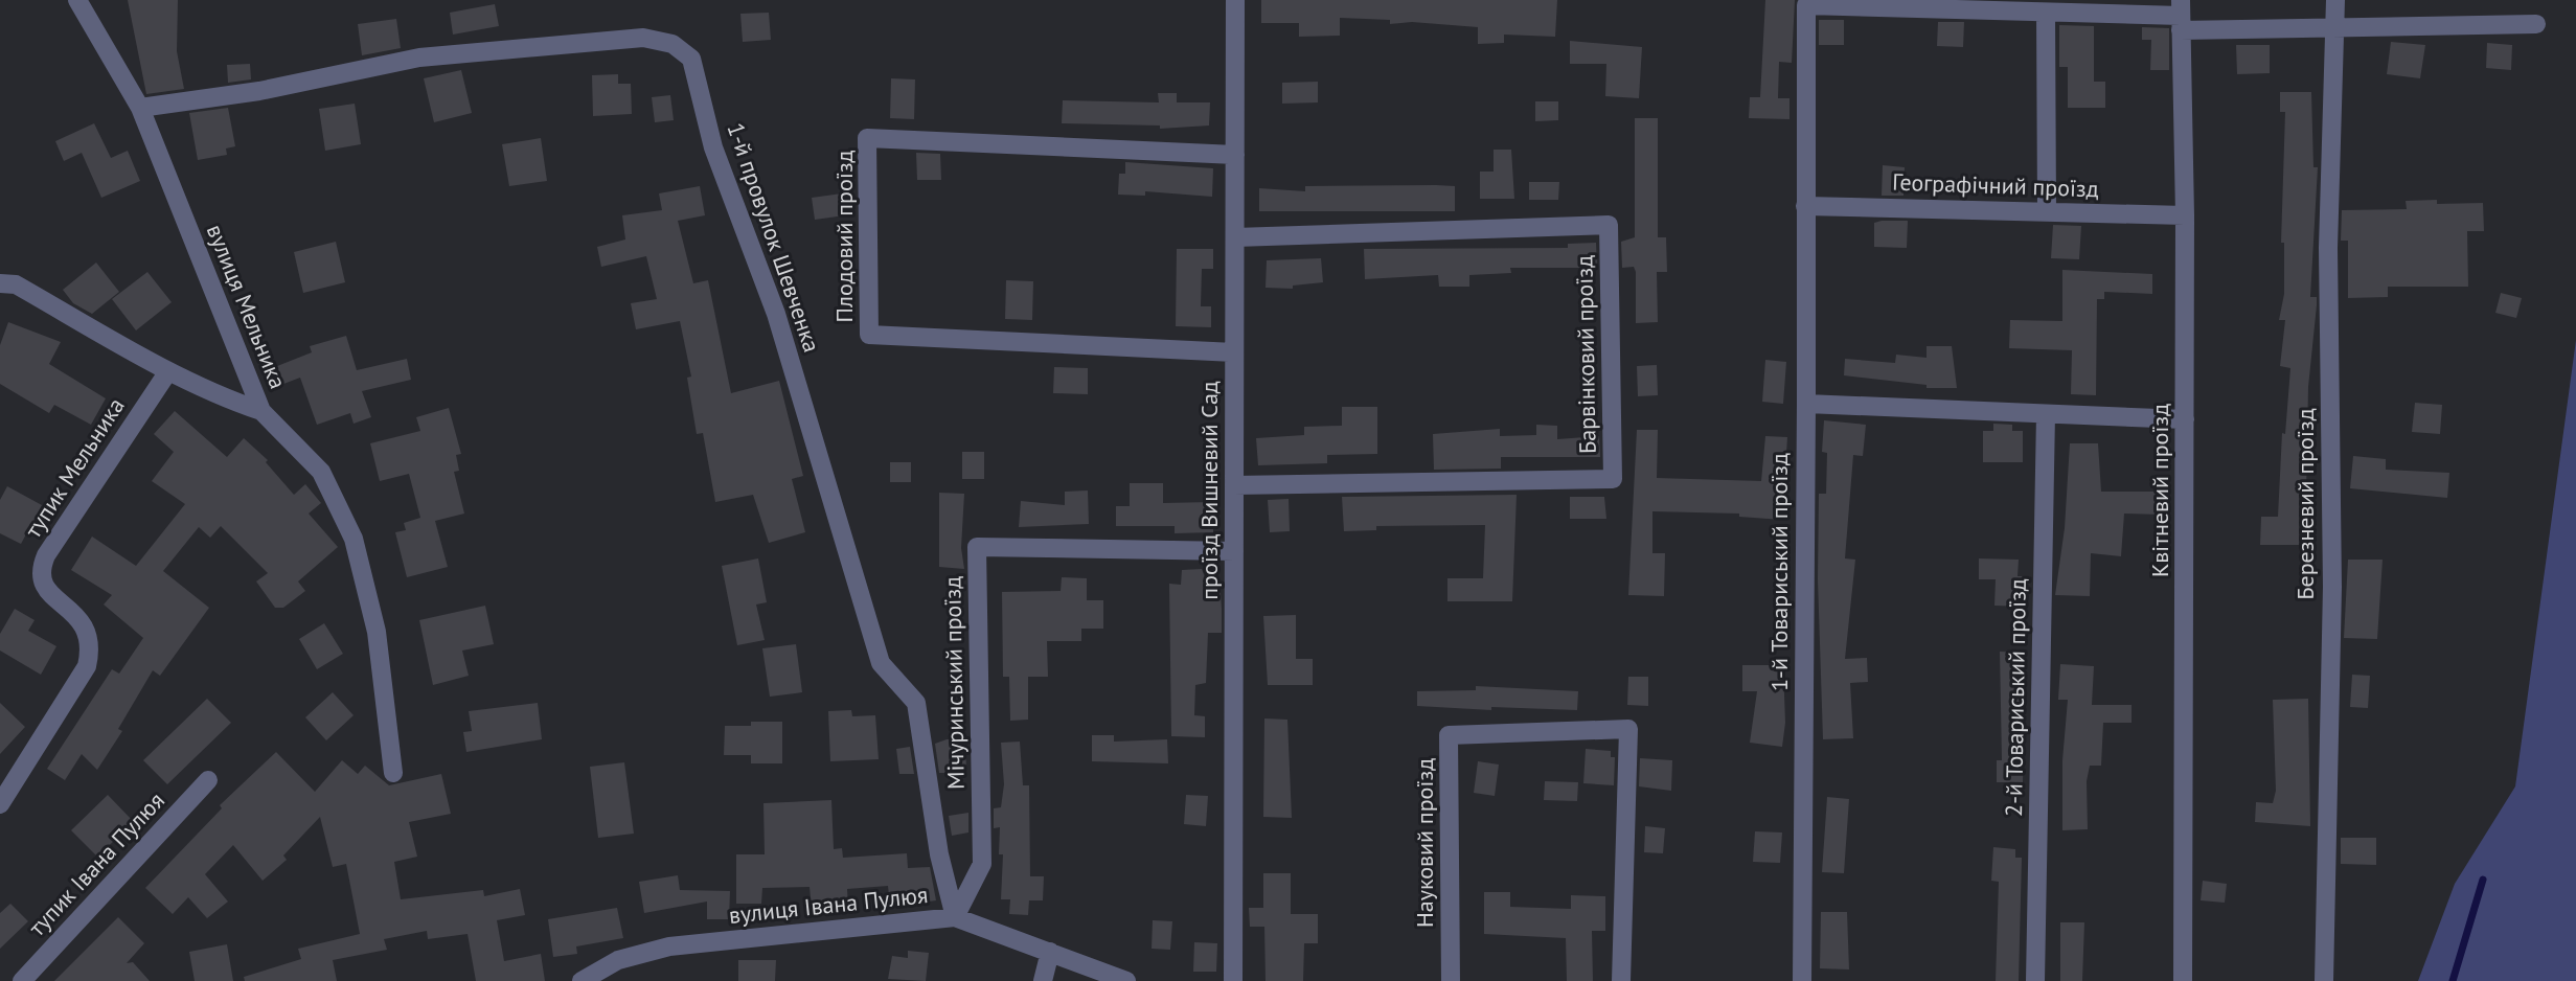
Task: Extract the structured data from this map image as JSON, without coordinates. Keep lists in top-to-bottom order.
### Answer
{
  "streets": {
    "street": [
      "Географічний проїзд",
      "Плодовий проїзд",
      "1-й провулок Шевченка",
      "вулиця Мельника",
      "Барвінковий проїзд",
      "тупик Мельника",
      "проїзд Вишневий Сад",
      "Квітневий проїзд",
      "Березневий проїзд",
      "1-й Товариський проїзд",
      "Мічуринський проїзд",
      "2-й Товариський проїзд",
      "Науковий проїзд",
      "тупик Івана Пулюя",
      "вулиця Івана Пулюя"
    ]
  },
  "crossings": [
    ["Географічний проїзд", "Квітневий проїзд"],
    ["Плодовий проїзд", "проїзд Вишневий Сад"],
    ["1-й провулок Шевченка", "вулиця Мельника"],
    ["1-й провулок Шевченка", "Мічуринський проїзд"],
    ["1-й провулок Шевченка", "вулиця Івана Пулюя"],
    ["Барвінковий проїзд", "проїзд Вишневий Сад"],
    ["проїзд Вишневий Сад", "Мічуринський проїзд"],
    ["Мічуринський проїзд", "вулиця Івана Пулюя"]
  ]
}
